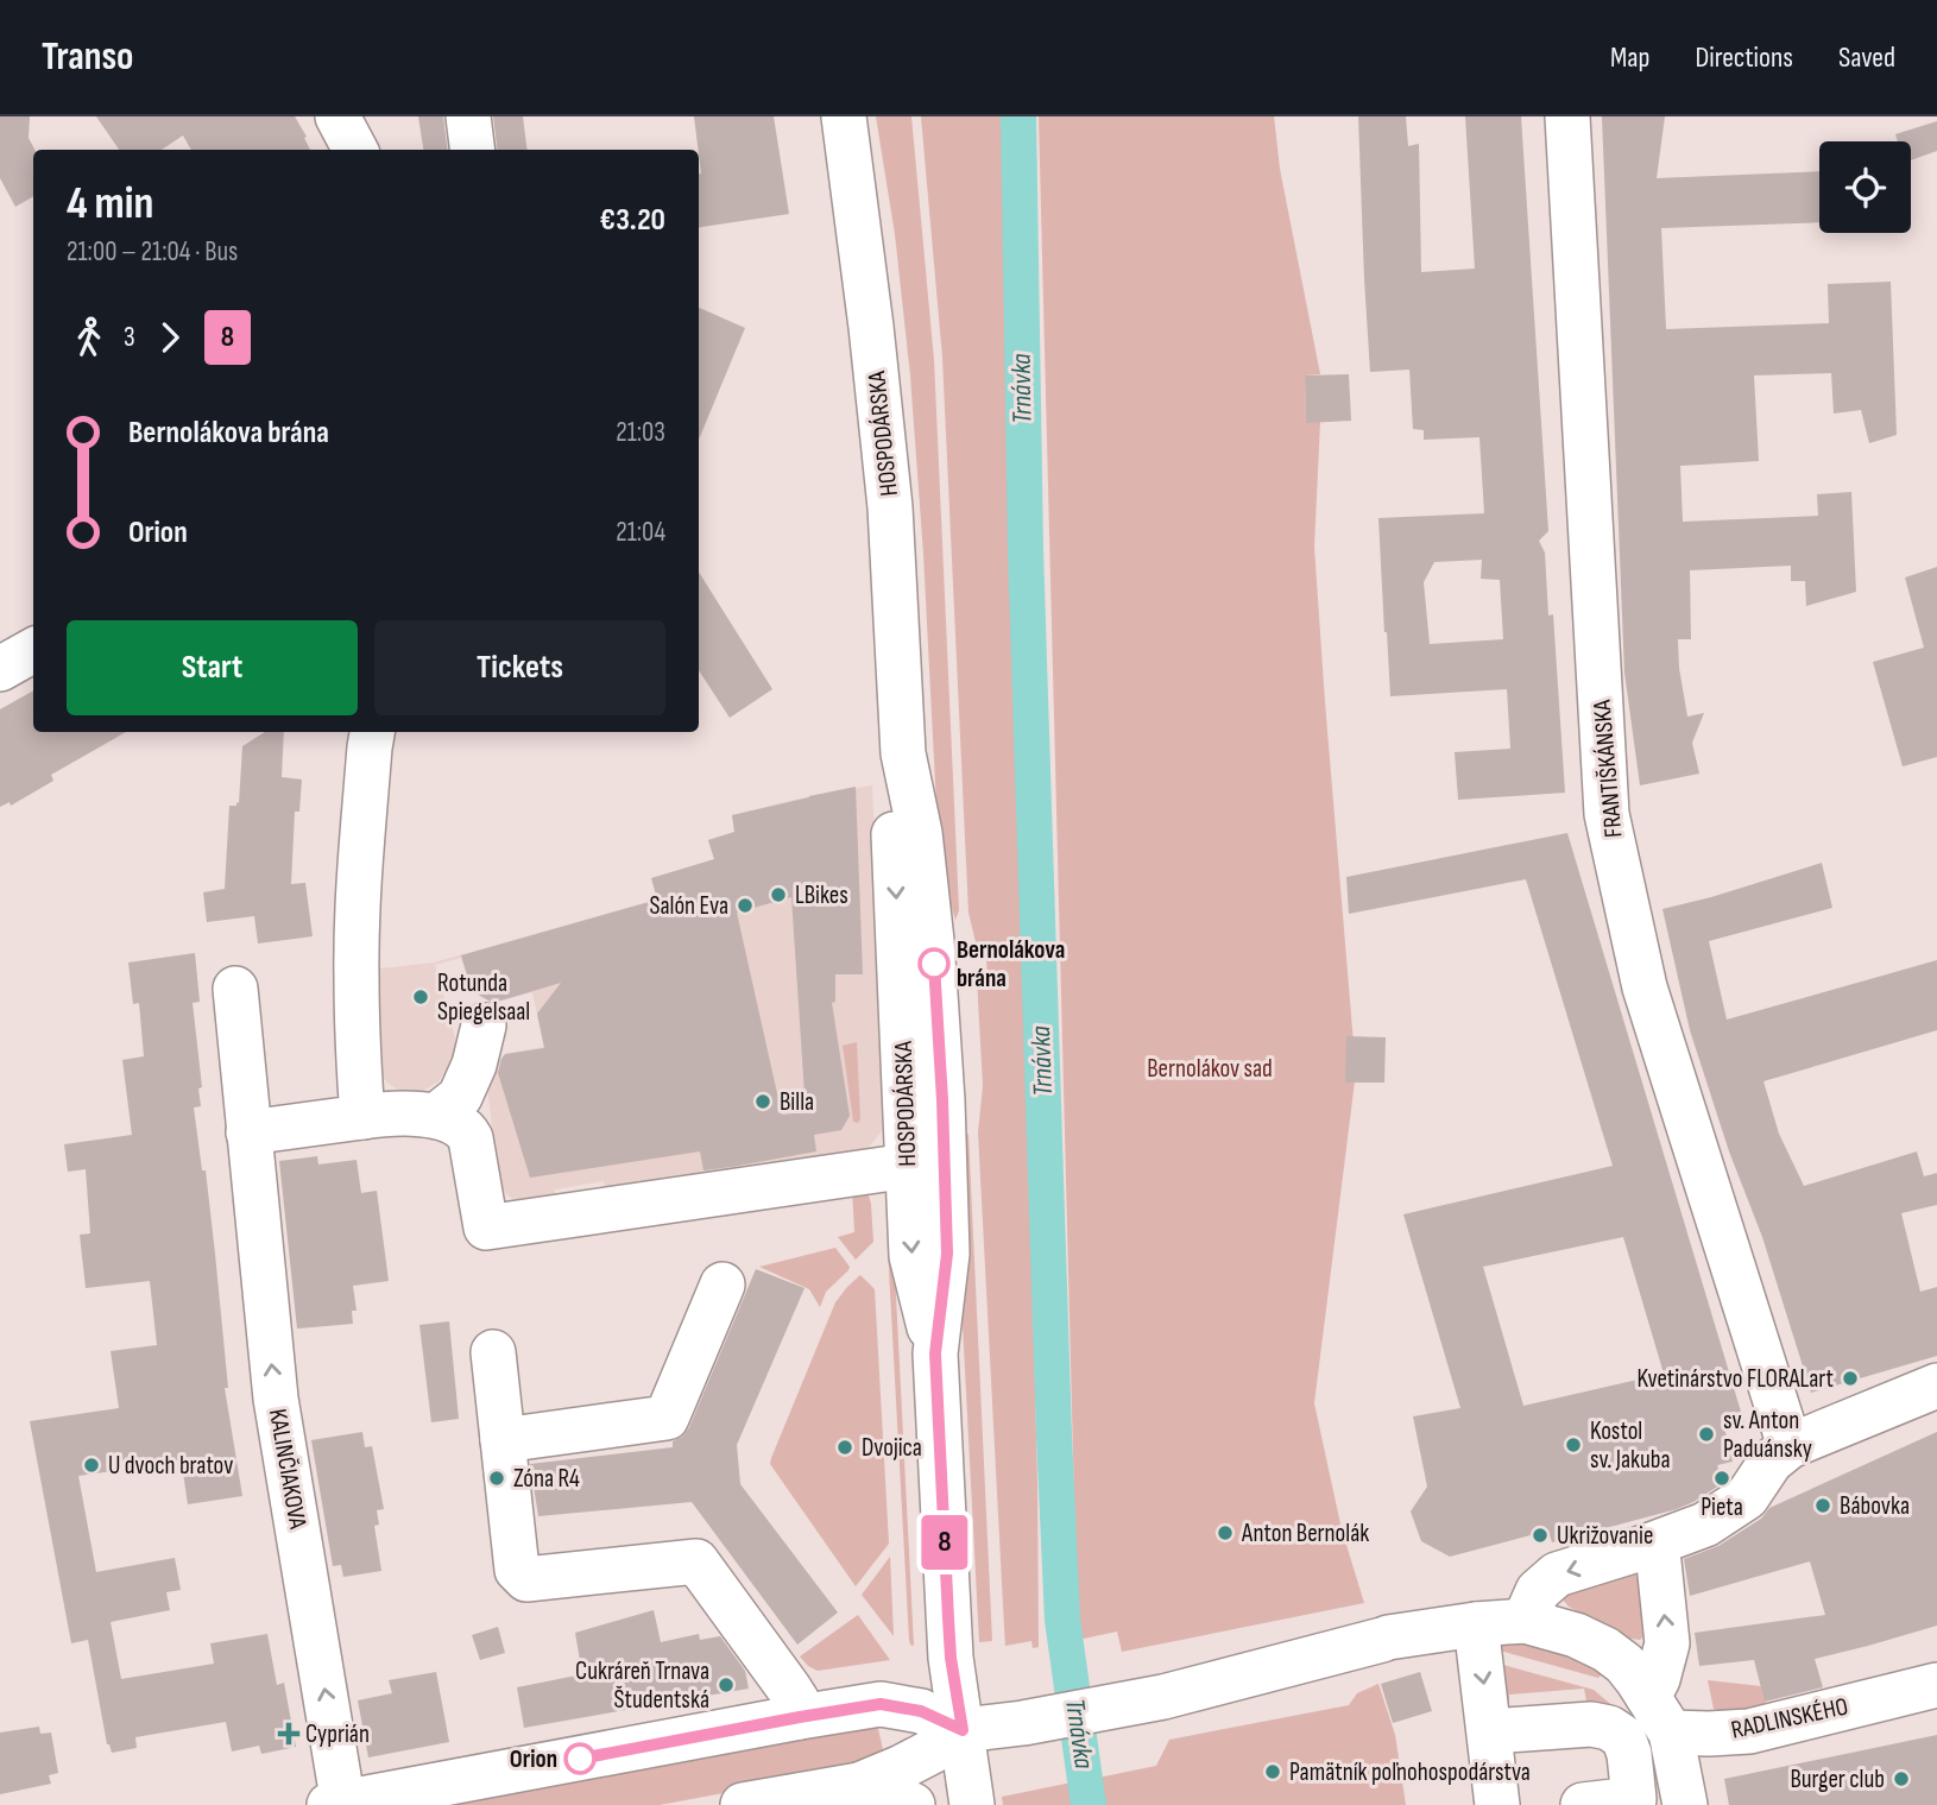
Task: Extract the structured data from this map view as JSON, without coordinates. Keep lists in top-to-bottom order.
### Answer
{
  "streets": {
    "street": [
      "HOSPODÁRSKA",
      "FRANTIŠKÁNSKA",
      "KALINČIAKOVA",
      "RADLINSKÉHO"
    ]
  },
  "one_way": ["KALINČIAKOVA"],
  "water": ["Trnávka"],
  "parks": ["Bernolákov sad"],
  "places": {
    "other": [
      "LBikes",
      "Salón Eva",
      "Bernolákova brána",
      "Rotunda Spiegelsaal",
      "Billa",
      "Kvetinárstvo FLORALart",
      "sv. Anton Paduánsky",
      "Kostol sv. Jakuba",
      "Dvojica",
      "U dvoch bratov",
      "Zóna R4",
      "Pieta",
      "Bábovka",
      "Anton Bernolák",
      "Ukrižovanie",
      "Cukráreň Trnava Študentská",
      "Orion",
      "Pamätník poľnohospodárstva",
      "Burger club"
    ],
    "health": ["Cyprián"]
  },
  "lines": ["bus line 8"],
  "page": {
    "header": "Transo",
    "nav": ["Map", "Directions", "Saved"],
    "on_map": "8",
    "heading": ["4 min", "21:00 – 21:04 · Bus", "€3.20"],
    "legs": ["3", "8"],
    "list": [
      {
        "name": "Bernolákova brána",
        "value": "21:03"
      },
      {
        "name": "Orion",
        "value": "21:04"
      }
    ],
    "buttons": ["Start", "Tickets"]
  }
}
